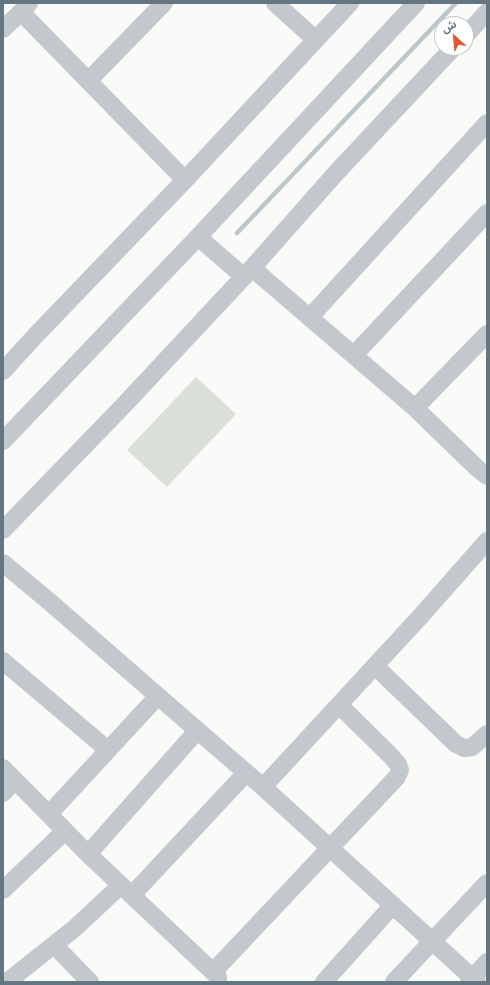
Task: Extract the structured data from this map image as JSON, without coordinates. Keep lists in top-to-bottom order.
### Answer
{
  "north": "top left"
}
